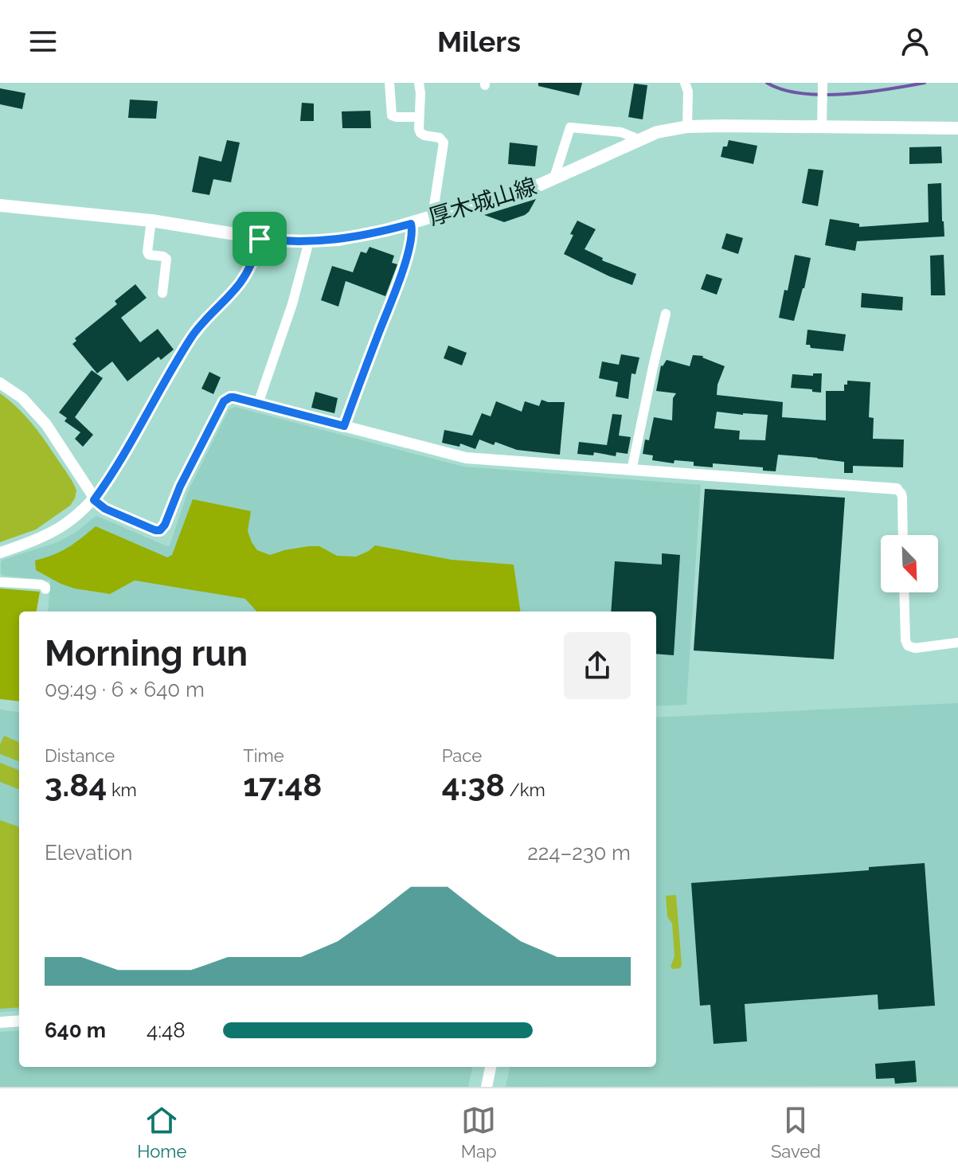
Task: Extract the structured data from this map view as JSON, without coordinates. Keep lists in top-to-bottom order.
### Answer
{
  "streets": {
    "main road": ["厚木城山線"]
  },
  "north": "bottom right",
  "page": {
    "header": "Milers",
    "heading": ["Morning run", "09:49 · 6 × 640 m"],
    "stats": [
      ["Distance", "3.84 km"],
      ["Time", "17:48"],
      ["Pace", "4:38 /km"]
    ],
    "chart": ["Elevation", "224–230 m"],
    "list": [
      {
        "name": "640 m",
        "note": "4:48"
      }
    ],
    "tabs": ["Home", "Map", "Saved"]
  }
}
